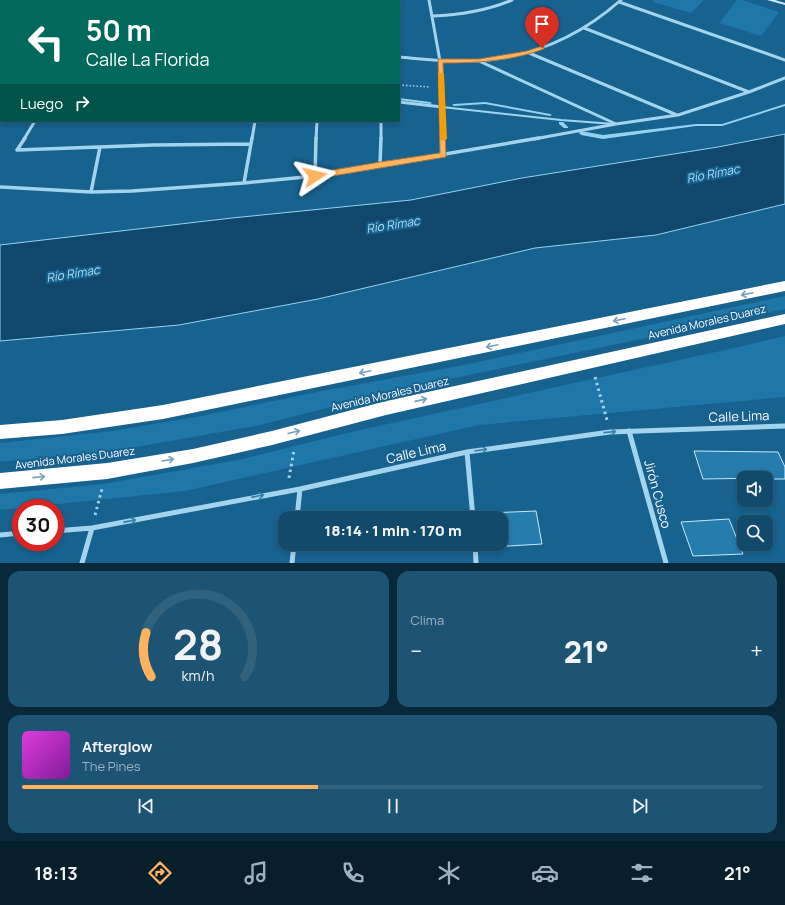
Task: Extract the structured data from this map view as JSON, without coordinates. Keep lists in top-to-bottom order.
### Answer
{
  "streets": {
    "highway": ["Avenida Morales Duarez"],
    "street": ["Calle Lima", "Jirón Cusco"]
  },
  "crossings": [
    ["Calle Lima", "Jirón Cusco"]
  ],
  "one_way": ["Calle Lima"],
  "water": ["Río Rímac"],
  "page": {
    "turn": ["50 m", "Calle La Florida"],
    "then": "Luego",
    "limit": "30",
    "trip": "18:14 · 1 min · 170 m",
    "tile": "Clima",
    "heat": ["−", "21°", "+"],
    "song": ["Afterglow", "The Pines"],
    "tabs": ["18:13", "21°"],
    "gauge": ["28", "km/h"]
  }
}
